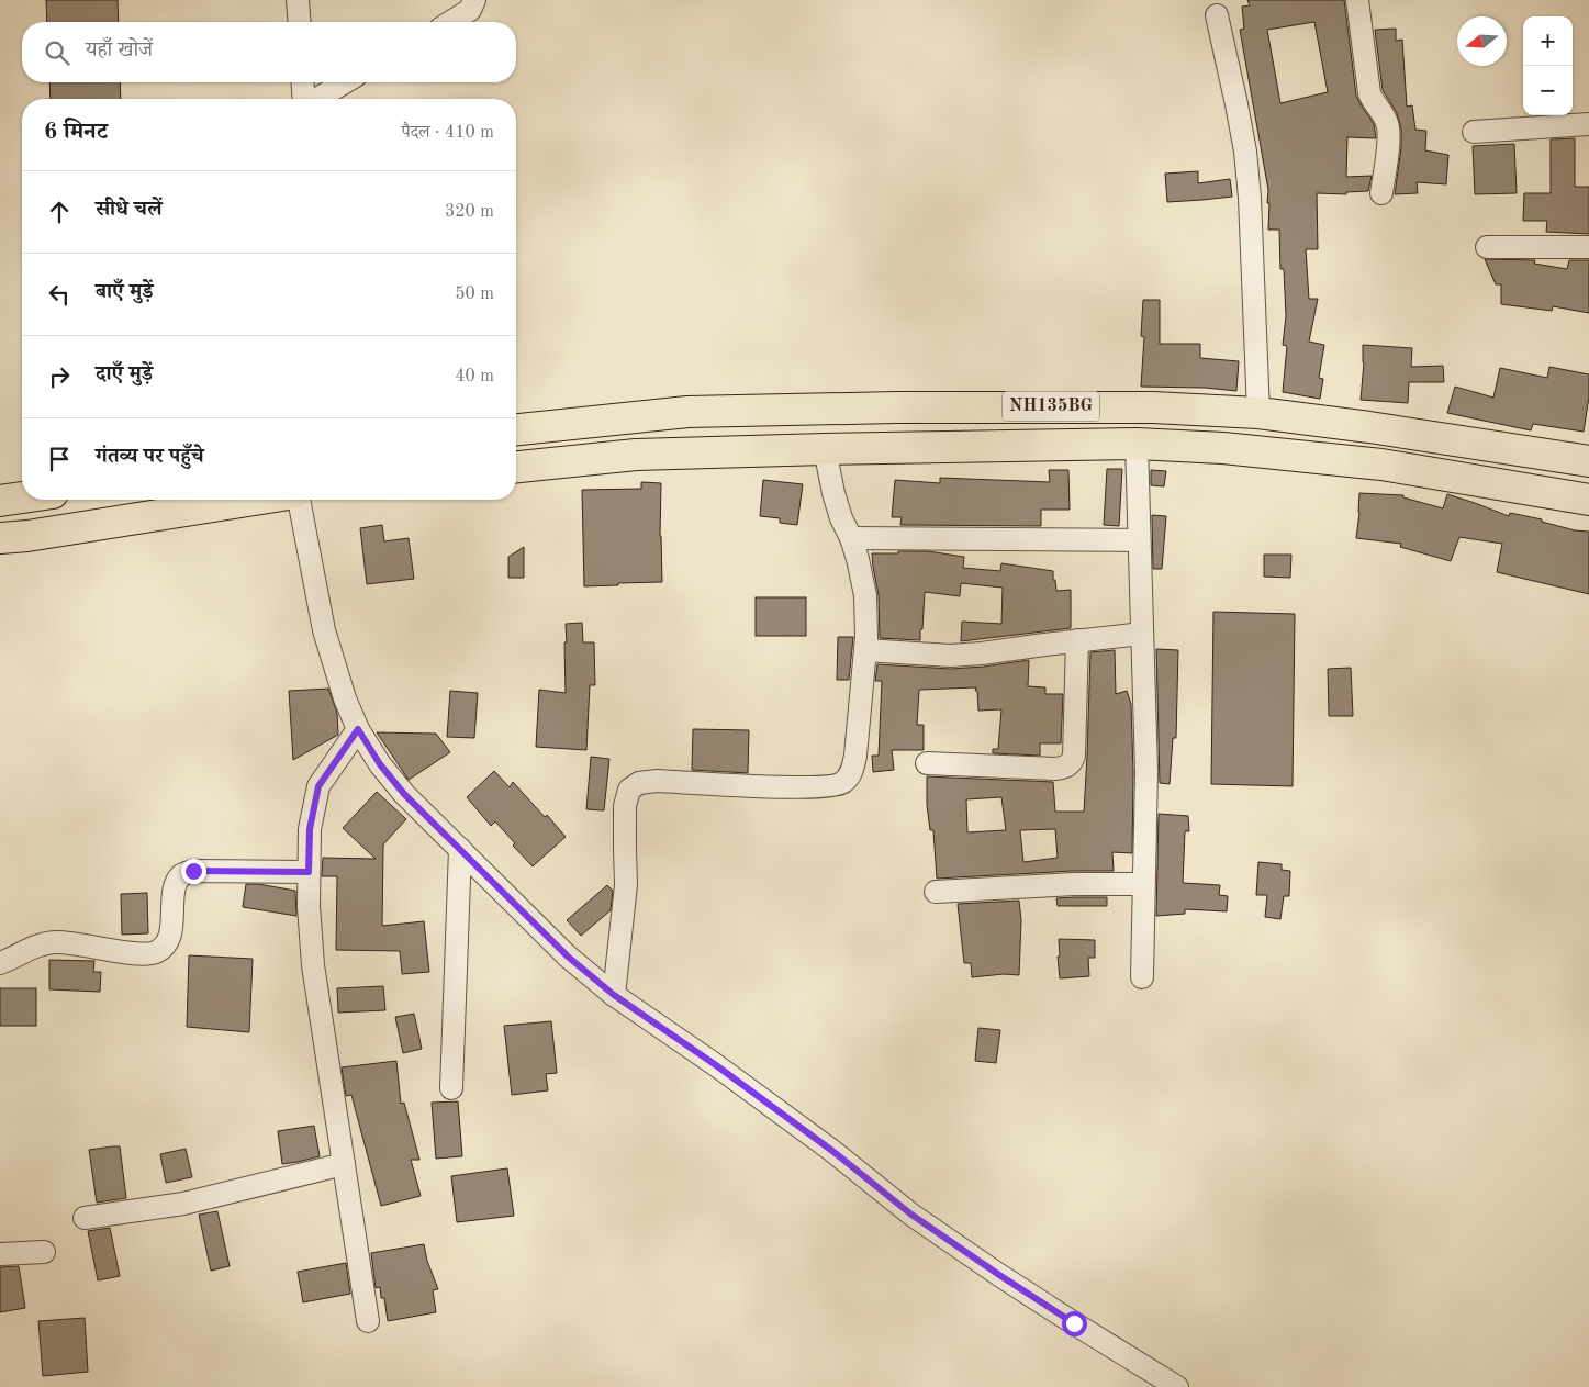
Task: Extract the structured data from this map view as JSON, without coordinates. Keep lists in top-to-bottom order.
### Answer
{
  "streets": {
    "highway": ["NH135BG"]
  },
  "north": "left",
  "page": {
    "map_buttons": ["+", "−"],
    "search": "यहाँ खोजें",
    "heading": ["6 मिनट", "पैदल · 410 m"],
    "list": [
      ["सीधे चलें", "320 m"],
      ["बाएँ मुड़ें", "50 m"],
      ["दाएँ मुड़ें", "40 m"],
      "गंतव्य पर पहुँचे"
    ]
  }
}
